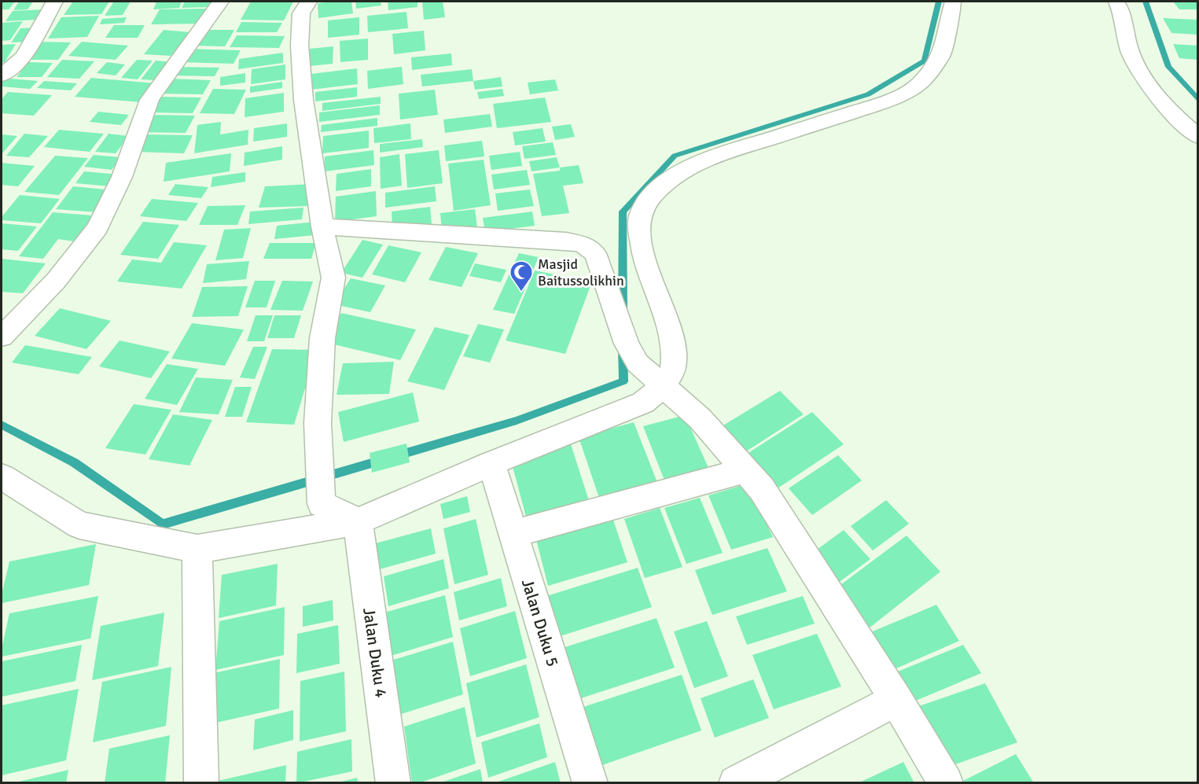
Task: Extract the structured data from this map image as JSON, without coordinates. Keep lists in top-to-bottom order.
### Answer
{
  "streets": {
    "street": ["Jalan Duku 5", "Jalan Duku 4"]
  },
  "places": {
    "mosque": ["Masjid Baitussolikhin"]
  }
}
